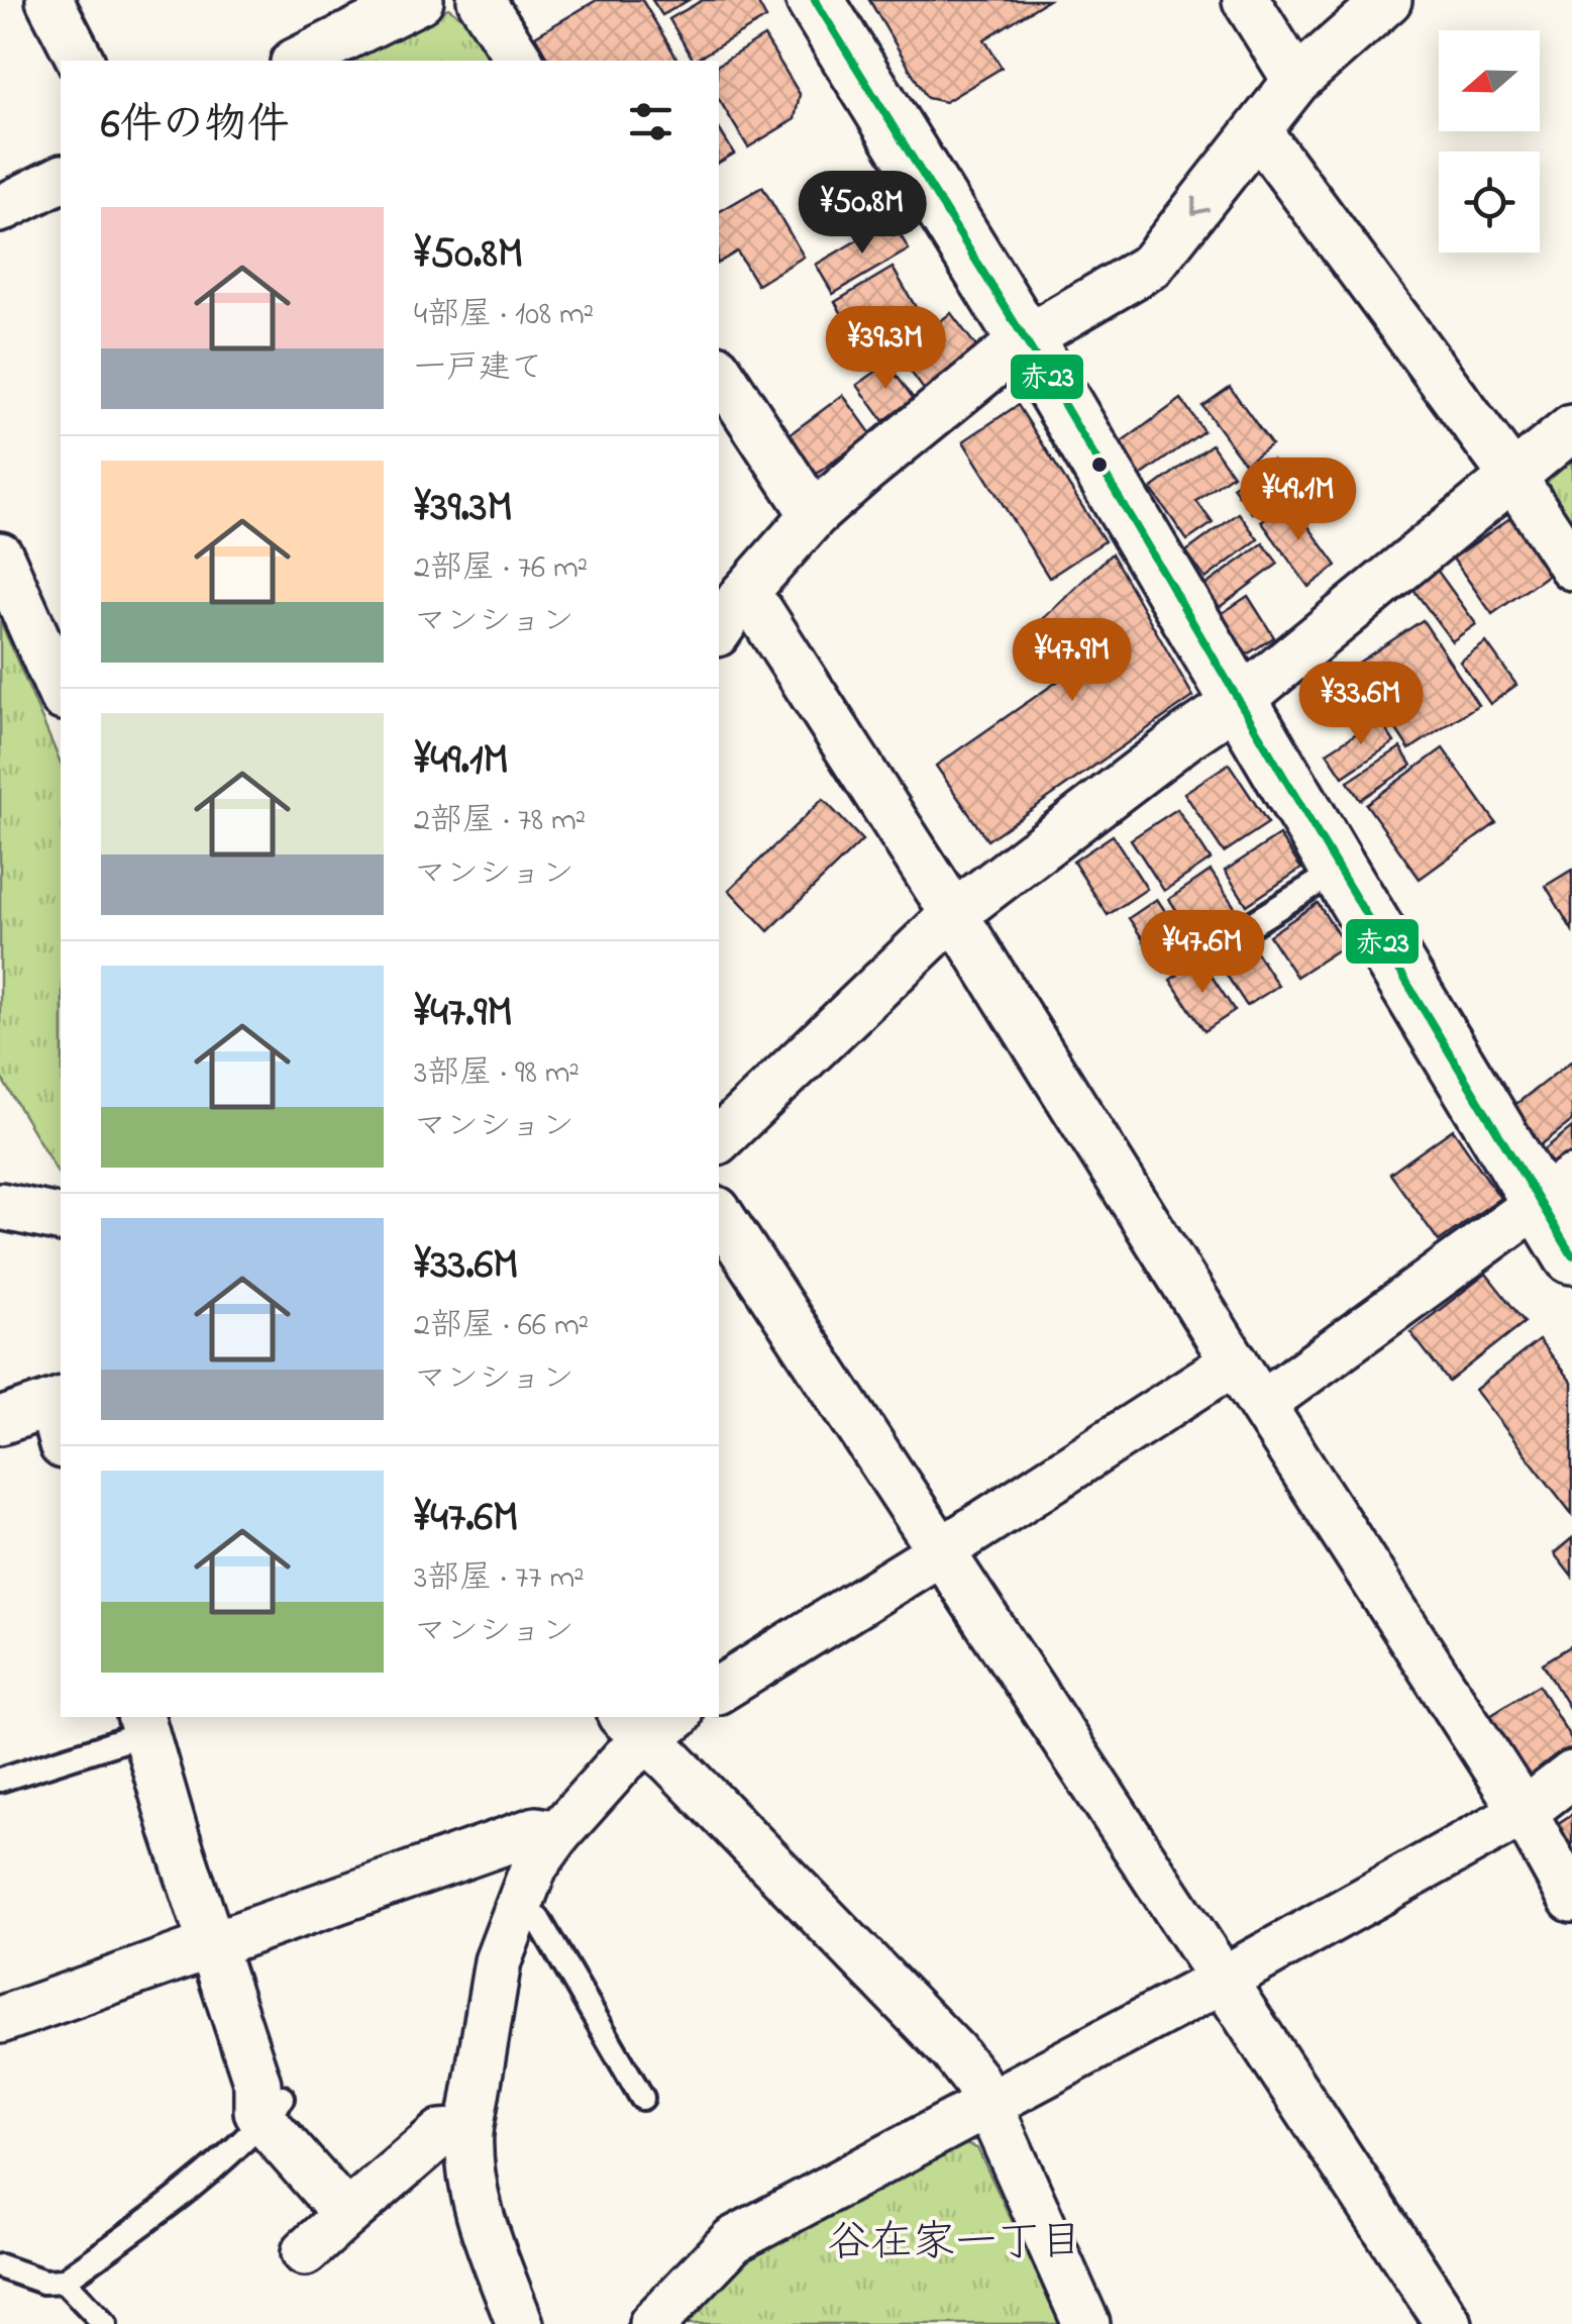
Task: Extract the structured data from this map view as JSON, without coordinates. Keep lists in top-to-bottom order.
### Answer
{
  "districts": ["谷在家一丁目"],
  "lines": ["transit line 赤23"],
  "north": "left",
  "page": {
    "heading": "6件の物件",
    "price": [
      "¥50.8M",
      "¥39.3M",
      "¥49.1M",
      "¥47.9M",
      "¥33.6M",
      "¥47.6M"
    ],
    "list": [
      {
        "name": "¥50.8M",
        "note": "4部屋 · 108 m² · 一戸建て"
      },
      {
        "name": "¥39.3M",
        "note": "2部屋 · 76 m² · マンション"
      },
      {
        "name": "¥49.1M",
        "note": "2部屋 · 78 m² · マンション"
      },
      {
        "name": "¥47.9M",
        "note": "3部屋 · 98 m² · マンション"
      },
      {
        "name": "¥33.6M",
        "note": "2部屋 · 66 m² · マンション"
      },
      {
        "name": "¥47.6M",
        "note": "3部屋 · 77 m² · マンション"
      }
    ]
  }
}
